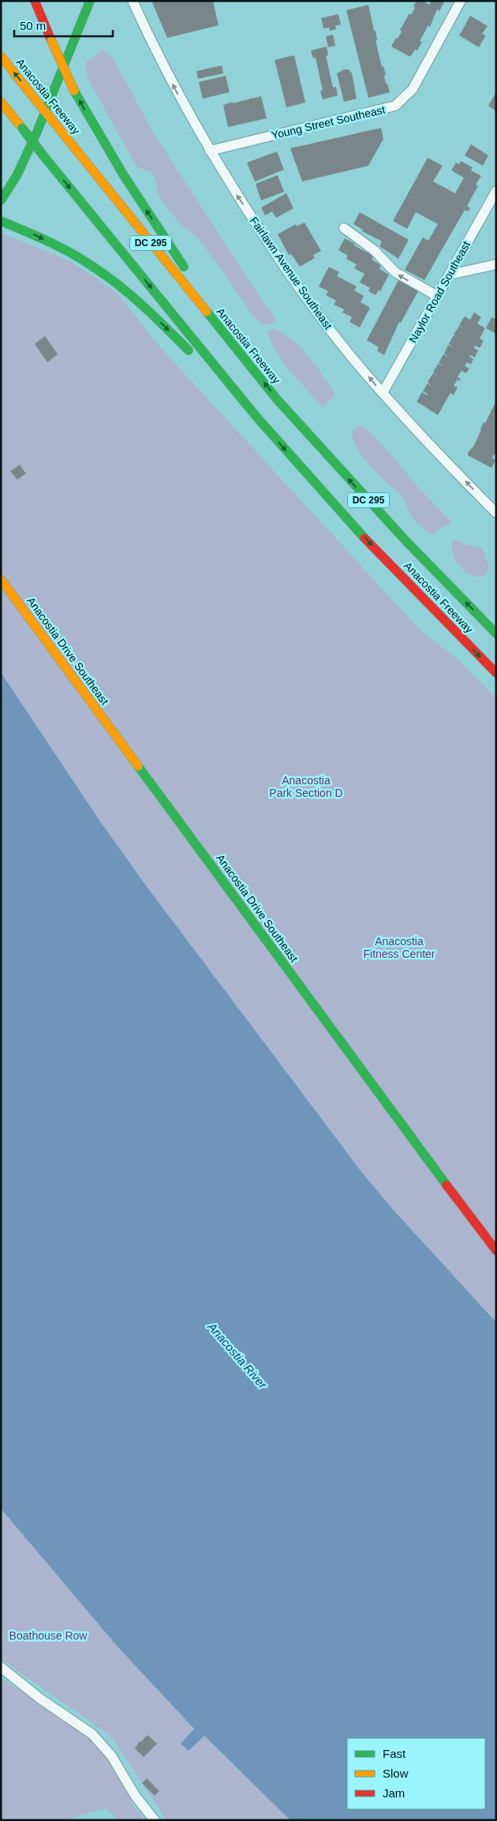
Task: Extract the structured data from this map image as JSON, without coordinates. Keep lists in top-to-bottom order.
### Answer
{
  "streets": {
    "main road": ["Anacostia Freeway", "DC 295", "Anacostia Drive Southeast"],
    "street": ["Young Street Southeast", "Fairlawn Avenue Southeast", "Naylor Road Southeast"]
  },
  "crossings": [
    ["Young Street Southeast", "Fairlawn Avenue Southeast"],
    ["Fairlawn Avenue Southeast", "Naylor Road Southeast"]
  ],
  "one_way": ["Fairlawn Avenue Southeast"],
  "water": ["Anacostia River"],
  "parks": ["Anacostia Park Section D", "Anacostia Fitness Center", "Boathouse Row"],
  "legend": ["Fast", "Slow", "Jam"],
  "scale_bar": "50 m"
}
